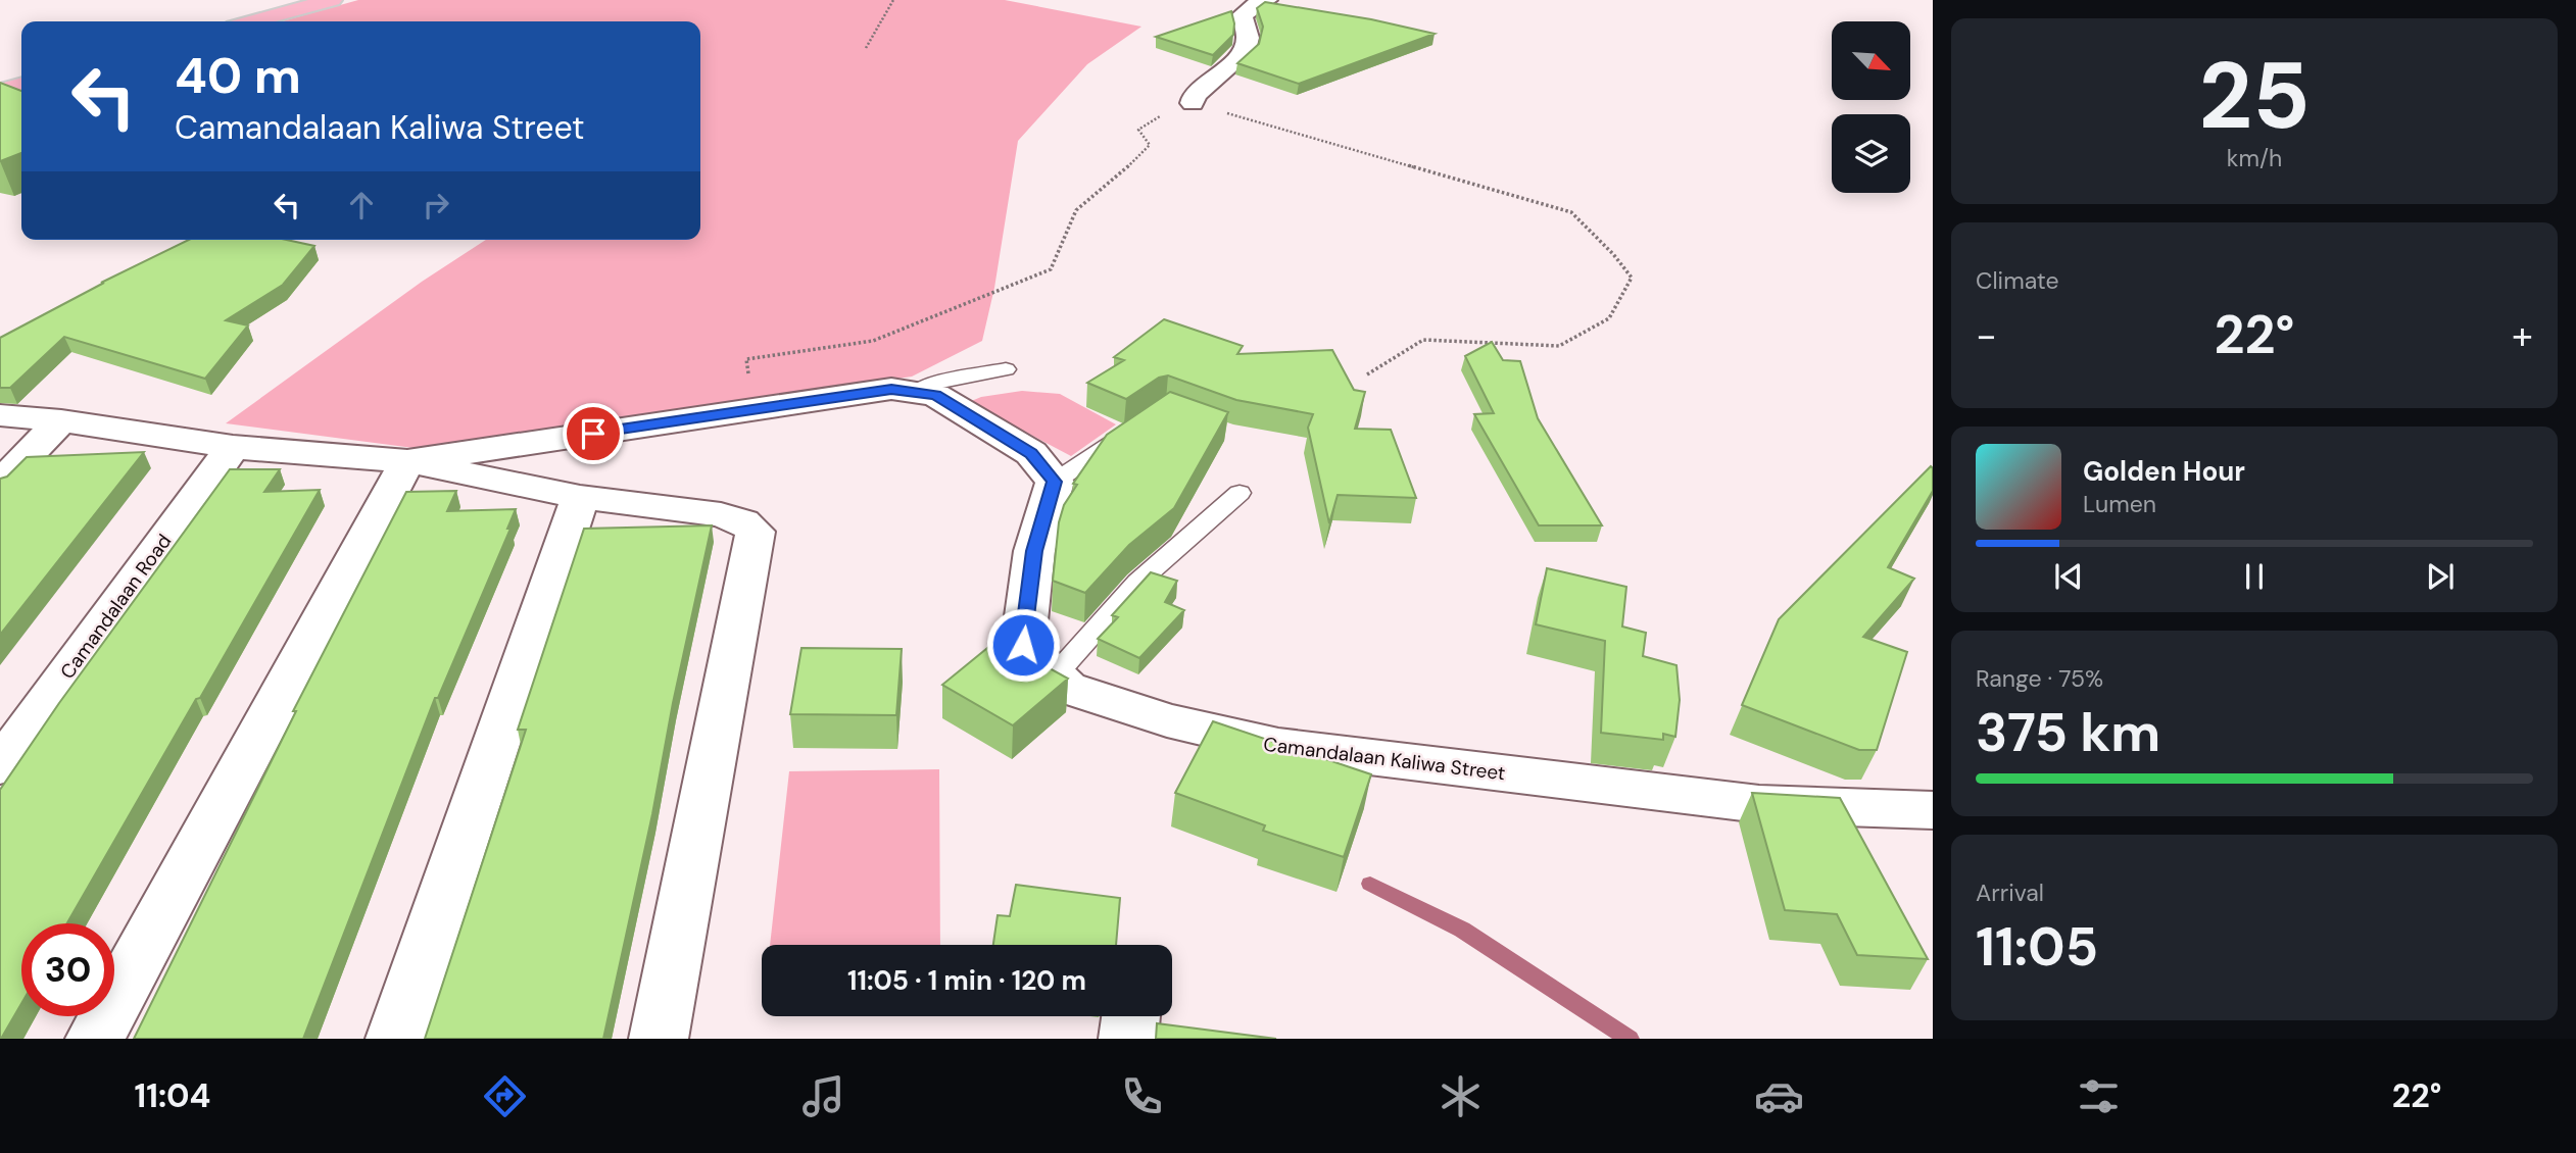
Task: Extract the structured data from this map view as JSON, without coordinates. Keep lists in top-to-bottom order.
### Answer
{
  "streets": {
    "street": ["Camandalaan Road", "Camandalaan Kaliwa Street"]
  },
  "north": "bottom right",
  "page": {
    "tile": [
      ["25", "km/h"],
      "Climate",
      ["Range · 75%", "375 km"],
      ["Arrival", "11:05"]
    ],
    "turn": ["40 m", "Camandalaan Kaliwa Street"],
    "heat": ["−", "22°", "+"],
    "song": ["Golden Hour", "Lumen"],
    "limit": "30",
    "trip": "11:05 · 1 min · 120 m",
    "tabs": ["11:04", "22°"]
  }
}
